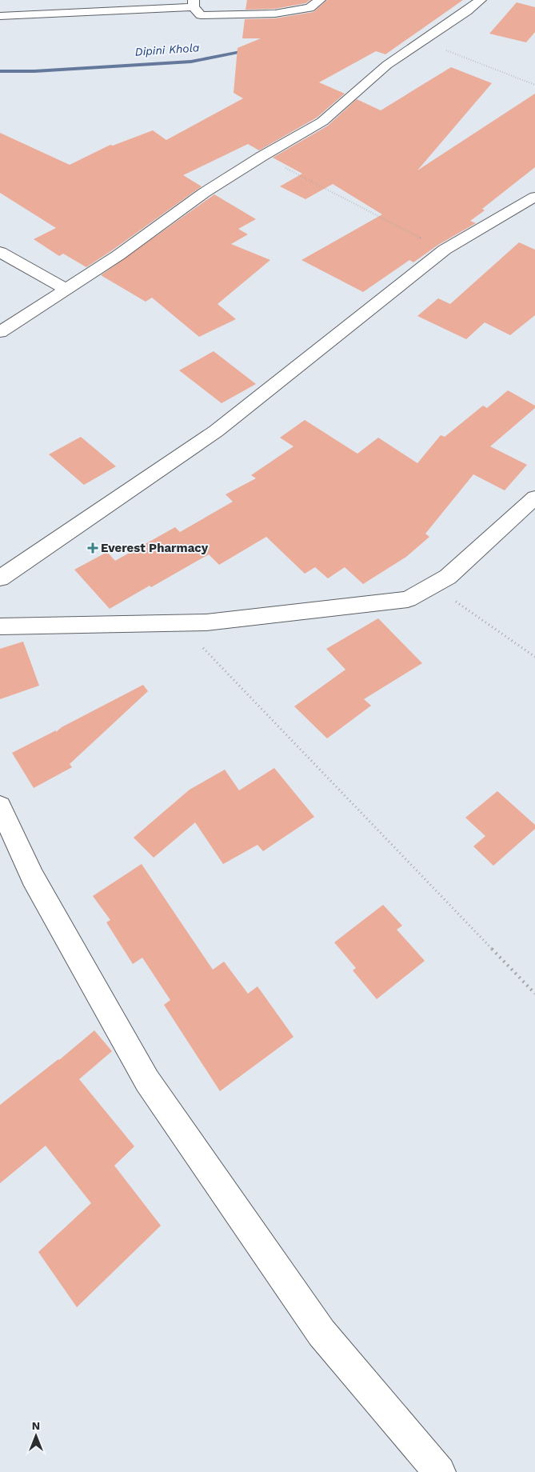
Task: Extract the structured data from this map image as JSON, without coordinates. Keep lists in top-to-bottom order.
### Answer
{
  "water": ["Dipini Khola"],
  "places": {
    "health": ["Everest Pharmacy"]
  },
  "north": "top"
}
